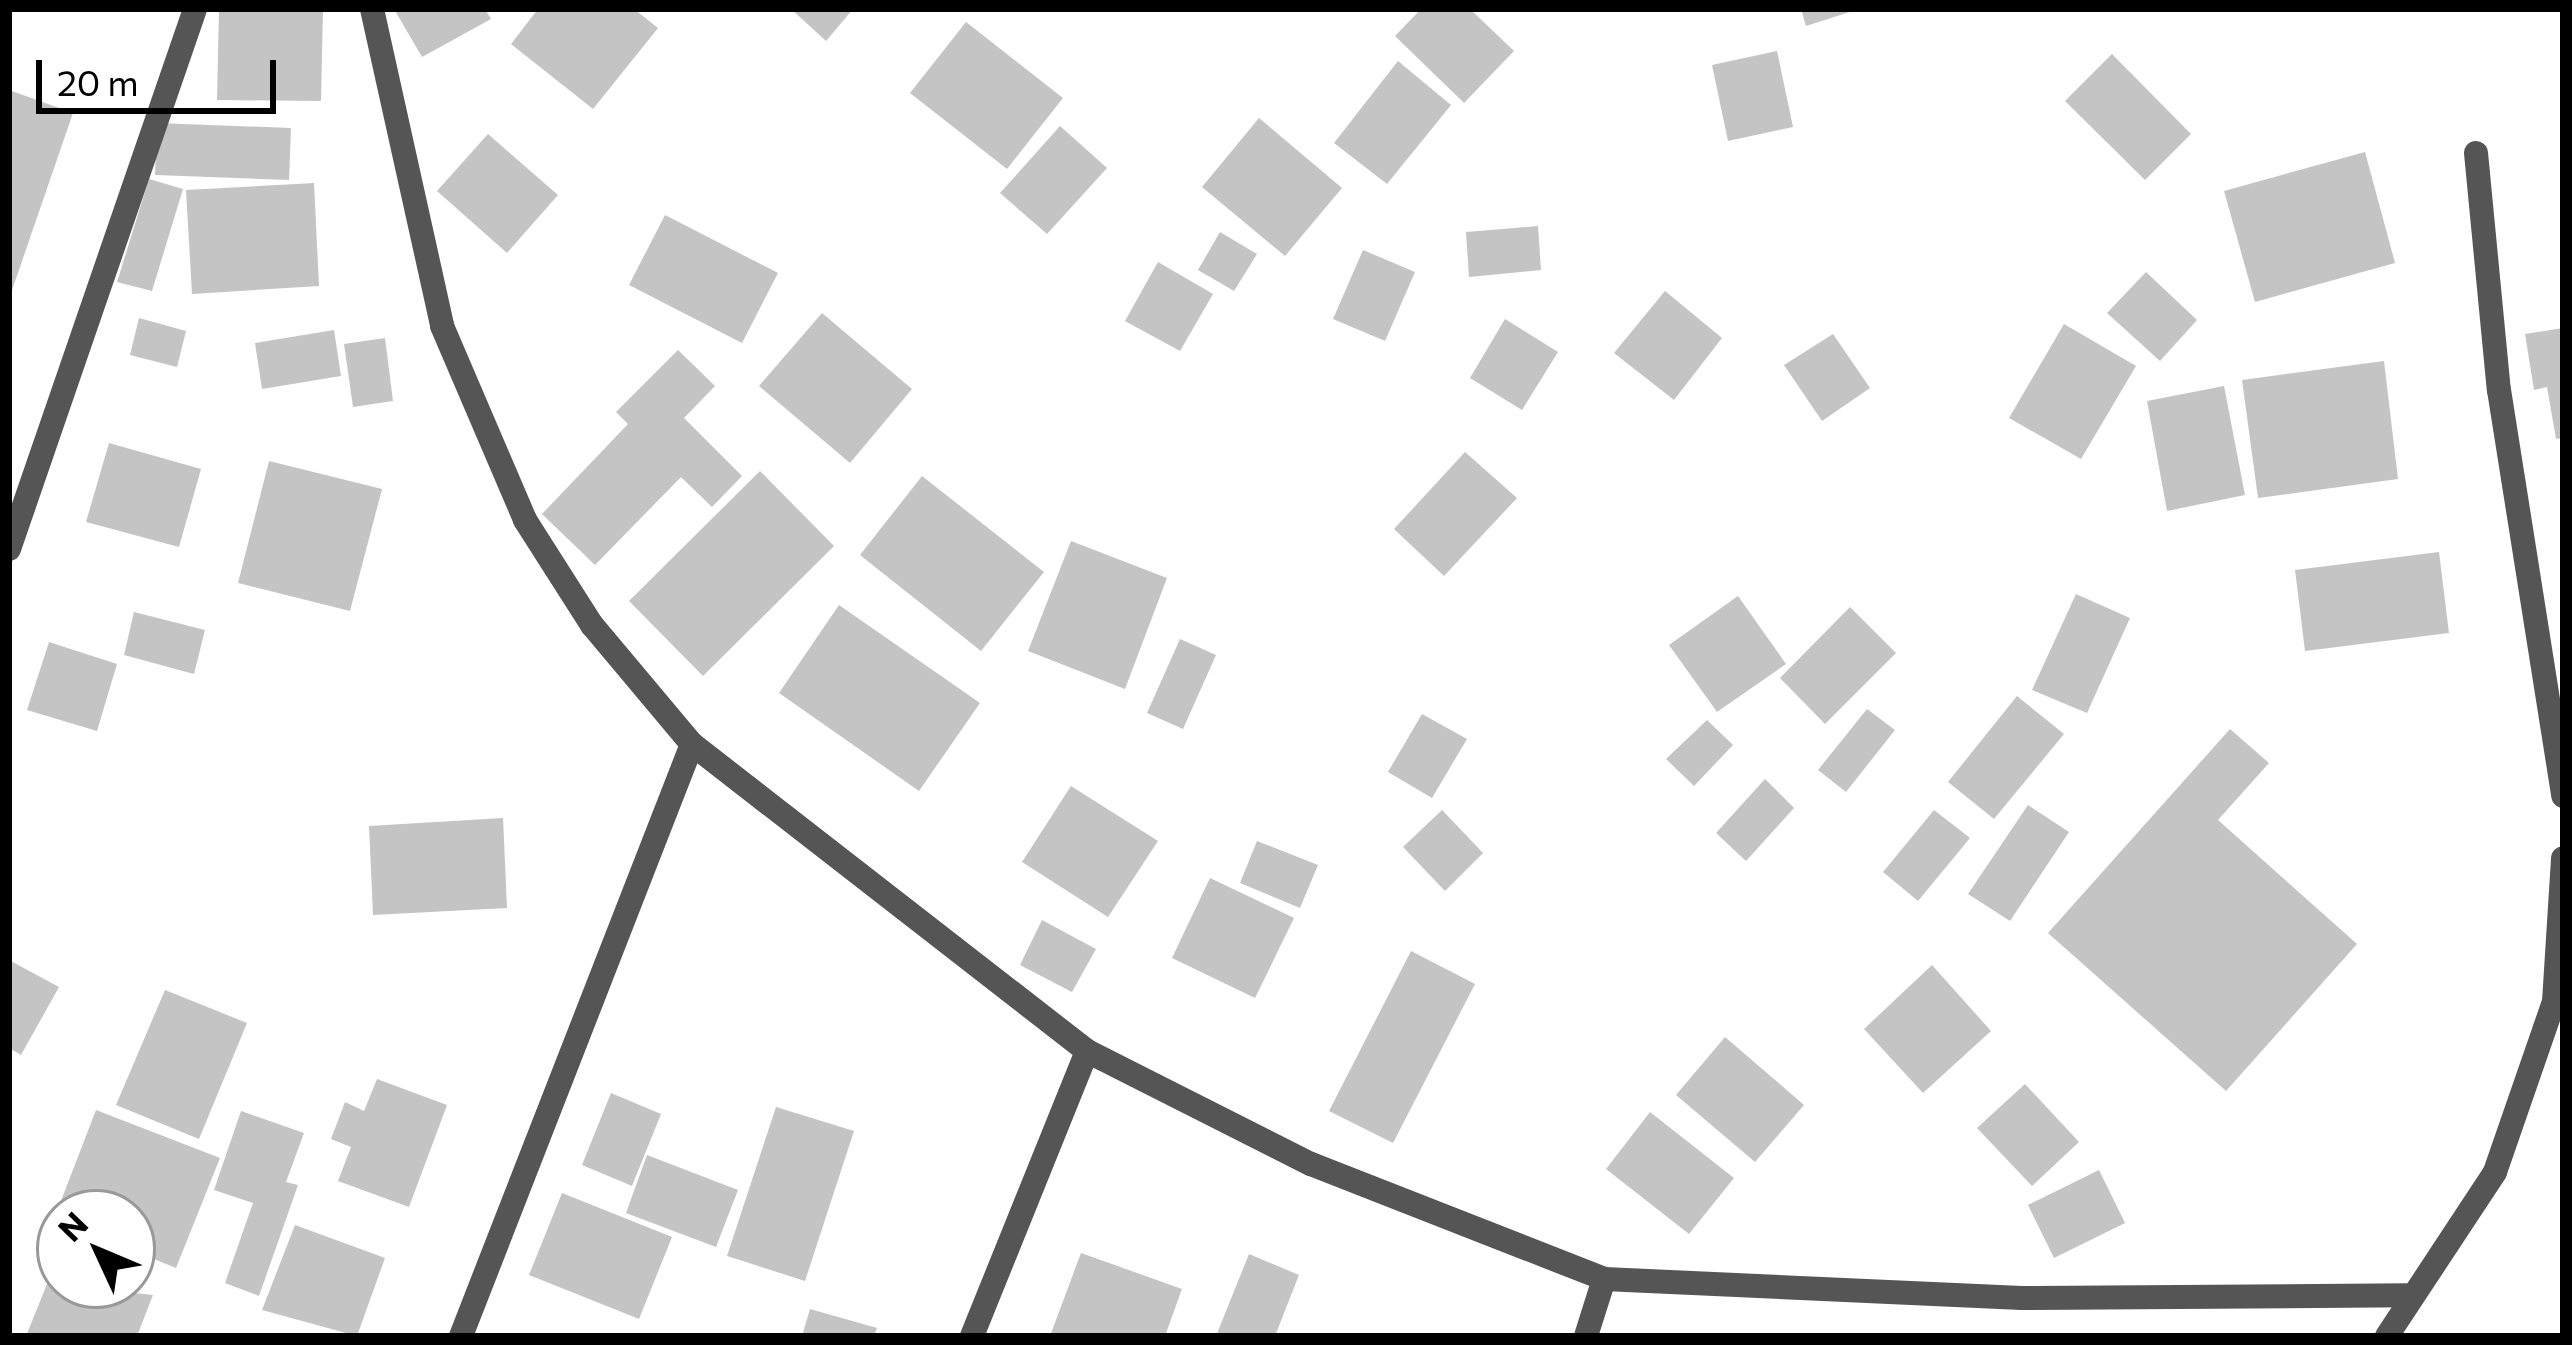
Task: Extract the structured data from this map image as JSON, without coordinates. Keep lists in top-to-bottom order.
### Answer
{
  "scale_bar": "20 m",
  "north": "top left"
}
